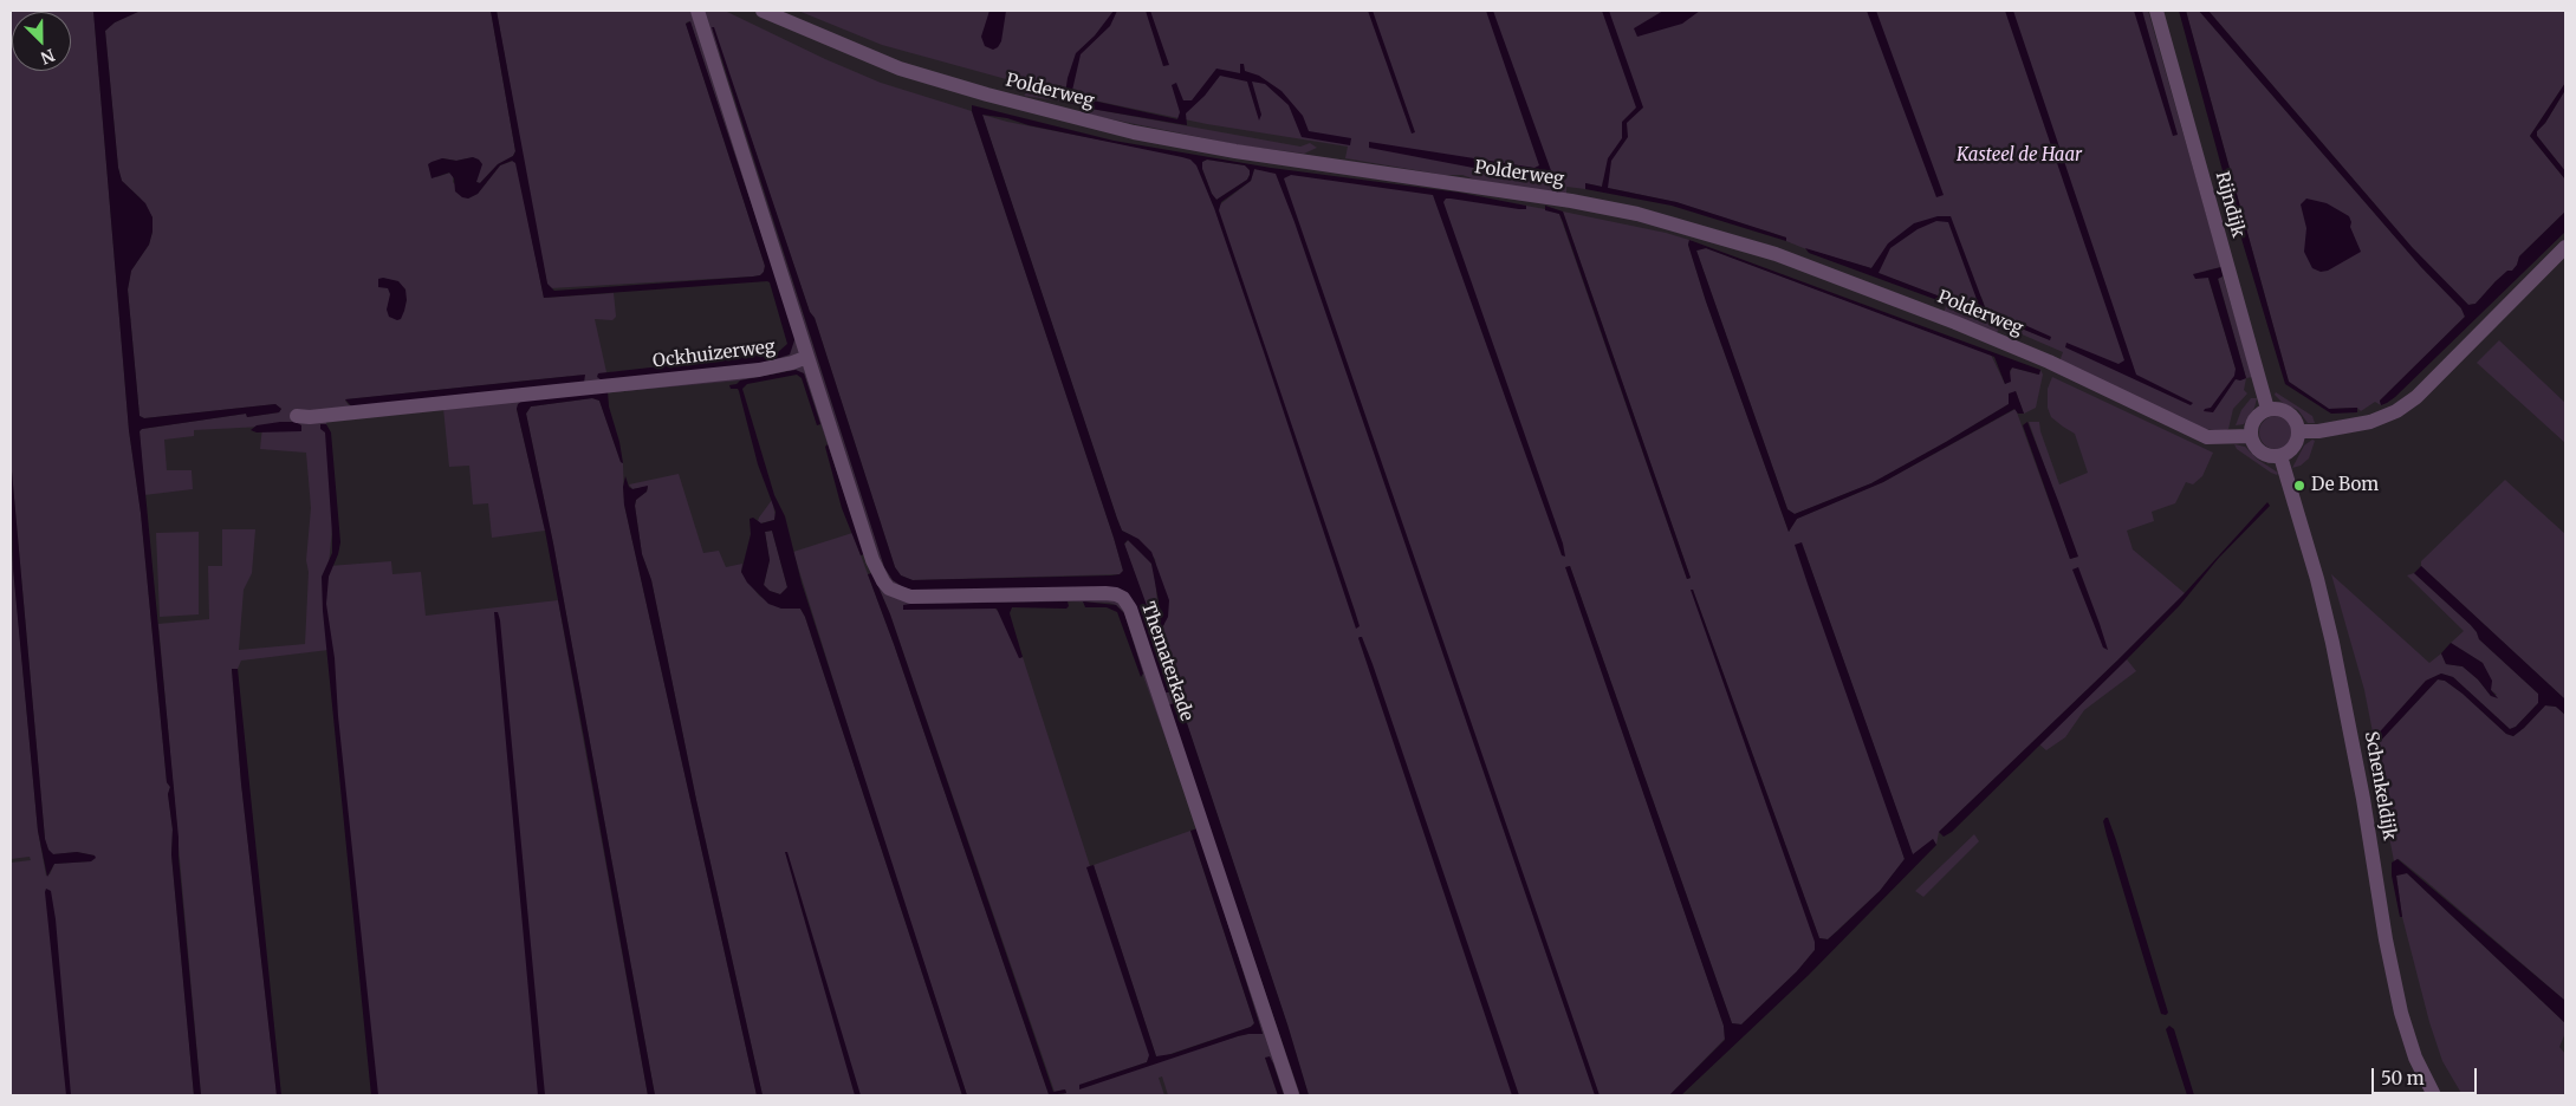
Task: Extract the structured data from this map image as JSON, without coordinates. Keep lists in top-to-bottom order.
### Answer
{
  "streets": {
    "street": [
      "Polderweg",
      "Rijndijk",
      "Ockhuizerweg",
      "Thematerkade",
      "Schenkeldijk"
    ]
  },
  "crossings": [
    ["Polderweg", "Rijndijk"],
    ["Polderweg", "Schenkeldijk"],
    ["Rijndijk", "Schenkeldijk"],
    ["Ockhuizerweg", "Thematerkade"]
  ],
  "parks": ["Kasteel de Haar"],
  "places": ["De Bom"],
  "scale_bar": "50 m",
  "north": "bottom right"
}
